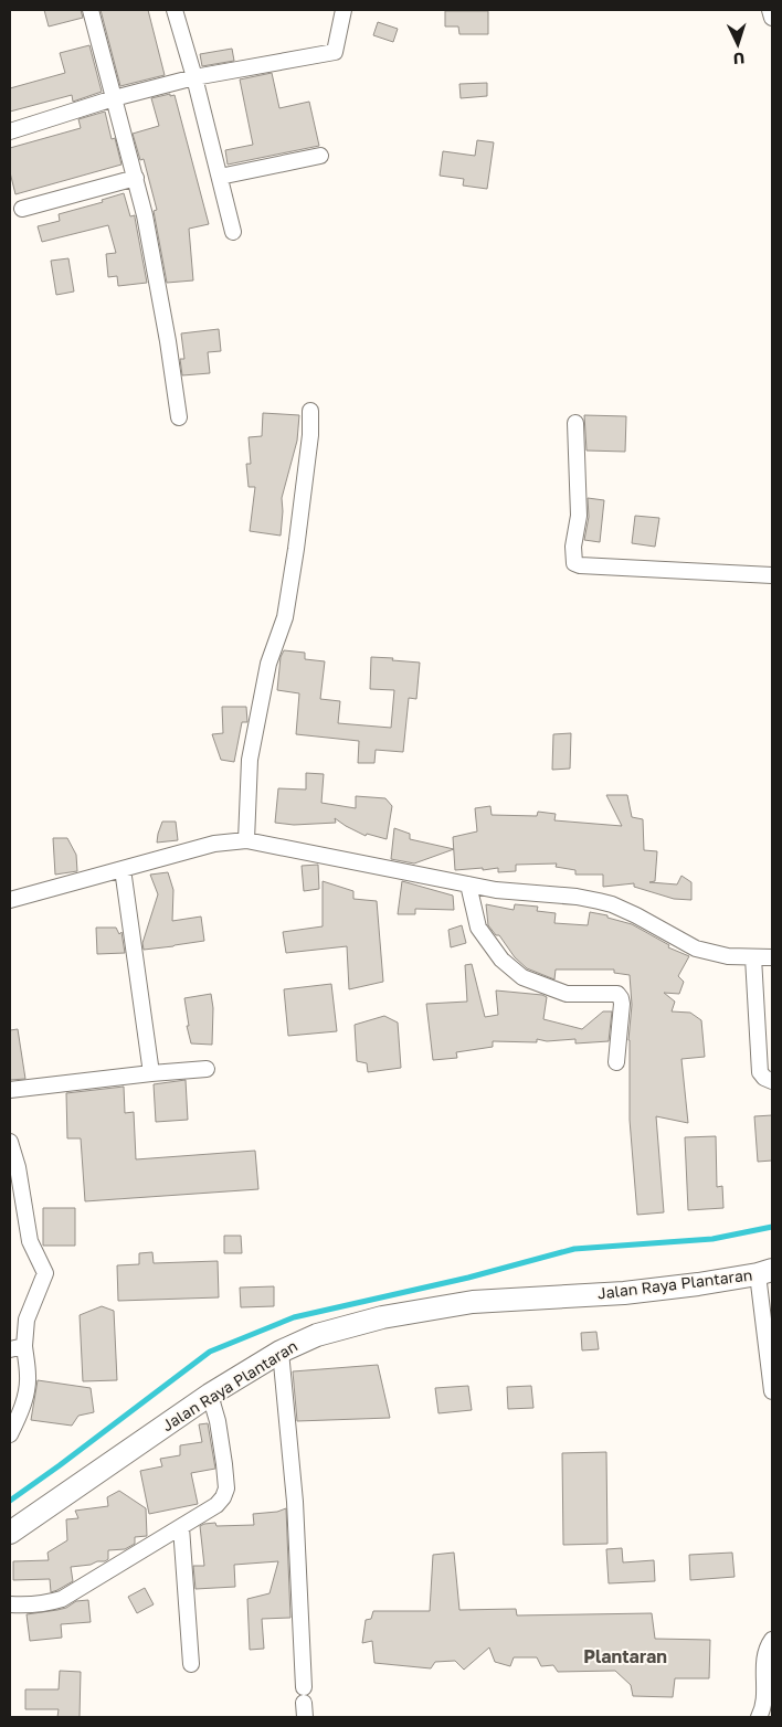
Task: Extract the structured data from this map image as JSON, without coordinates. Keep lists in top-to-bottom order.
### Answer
{
  "streets": {
    "main road": ["Jalan Raya Plantaran"]
  },
  "districts": ["Plantaran"],
  "north": "bottom"
}
